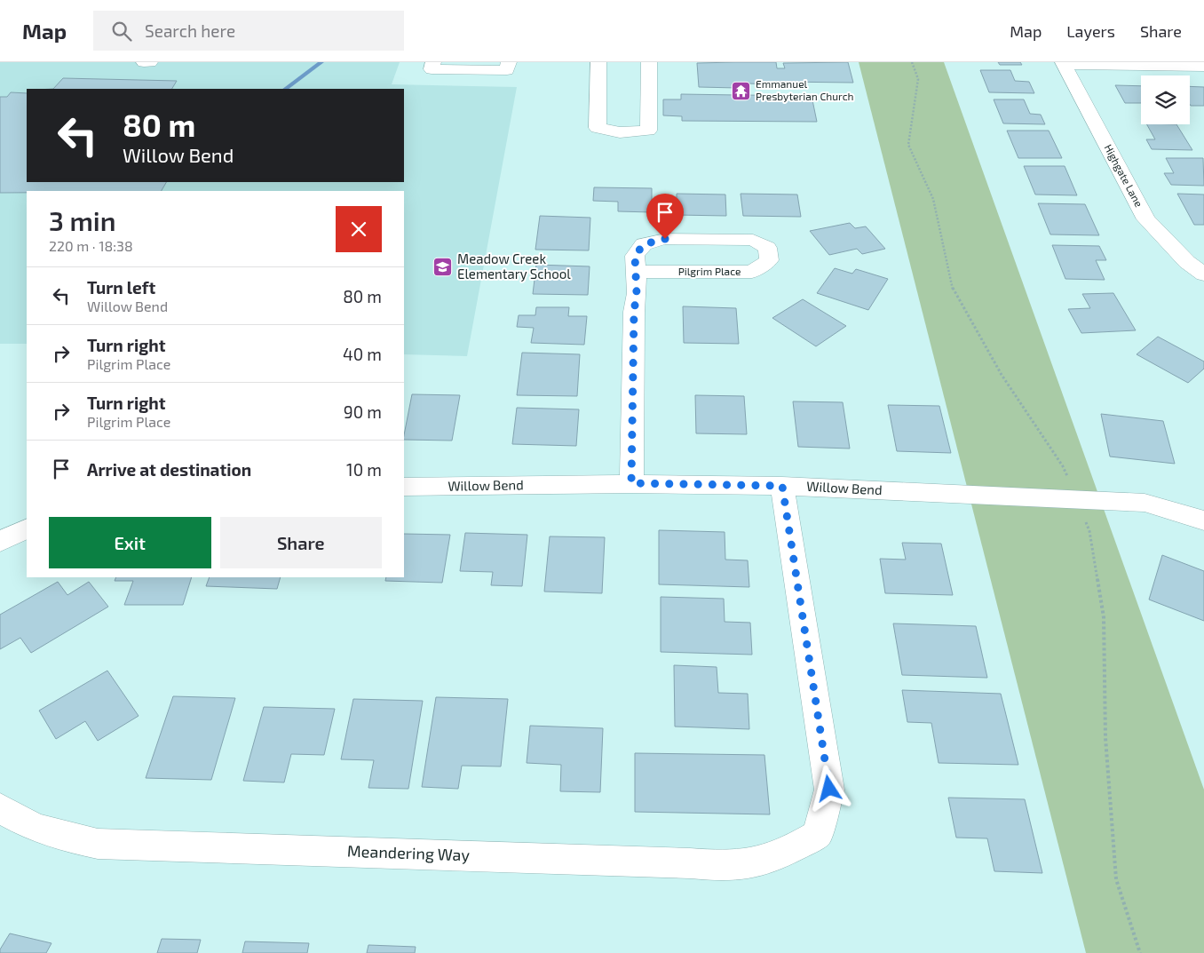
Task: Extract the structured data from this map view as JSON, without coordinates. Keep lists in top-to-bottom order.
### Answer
{
  "streets": {
    "street": [
      "Highgate Lane",
      "Pilgrim Place",
      "Willow Bend",
      "Meandering Way"
    ]
  },
  "crossings": [
    ["Pilgrim Place", "Willow Bend"],
    ["Willow Bend", "Meandering Way"]
  ],
  "places": {
    "temple": ["Emmanuel Presbyterian Church"],
    "school or university": ["Meadow Creek Elementary School"]
  },
  "page": {
    "header": "Map",
    "search": "Search here",
    "nav": ["Map", "Layers", "Share"],
    "turn": ["80 m", "Willow Bend"],
    "heading": ["3 min", "220 m · 18:38"],
    "list": [
      {
        "name": "Turn left",
        "note": "Willow Bend",
        "value": "80 m"
      },
      {
        "name": "Turn right",
        "note": "Pilgrim Place",
        "value": "40 m"
      },
      {
        "name": "Turn right",
        "note": "Pilgrim Place",
        "value": "90 m"
      },
      {
        "name": "Arrive at destination",
        "value": "10 m"
      }
    ],
    "buttons": ["Exit", "Share"]
  }
}
